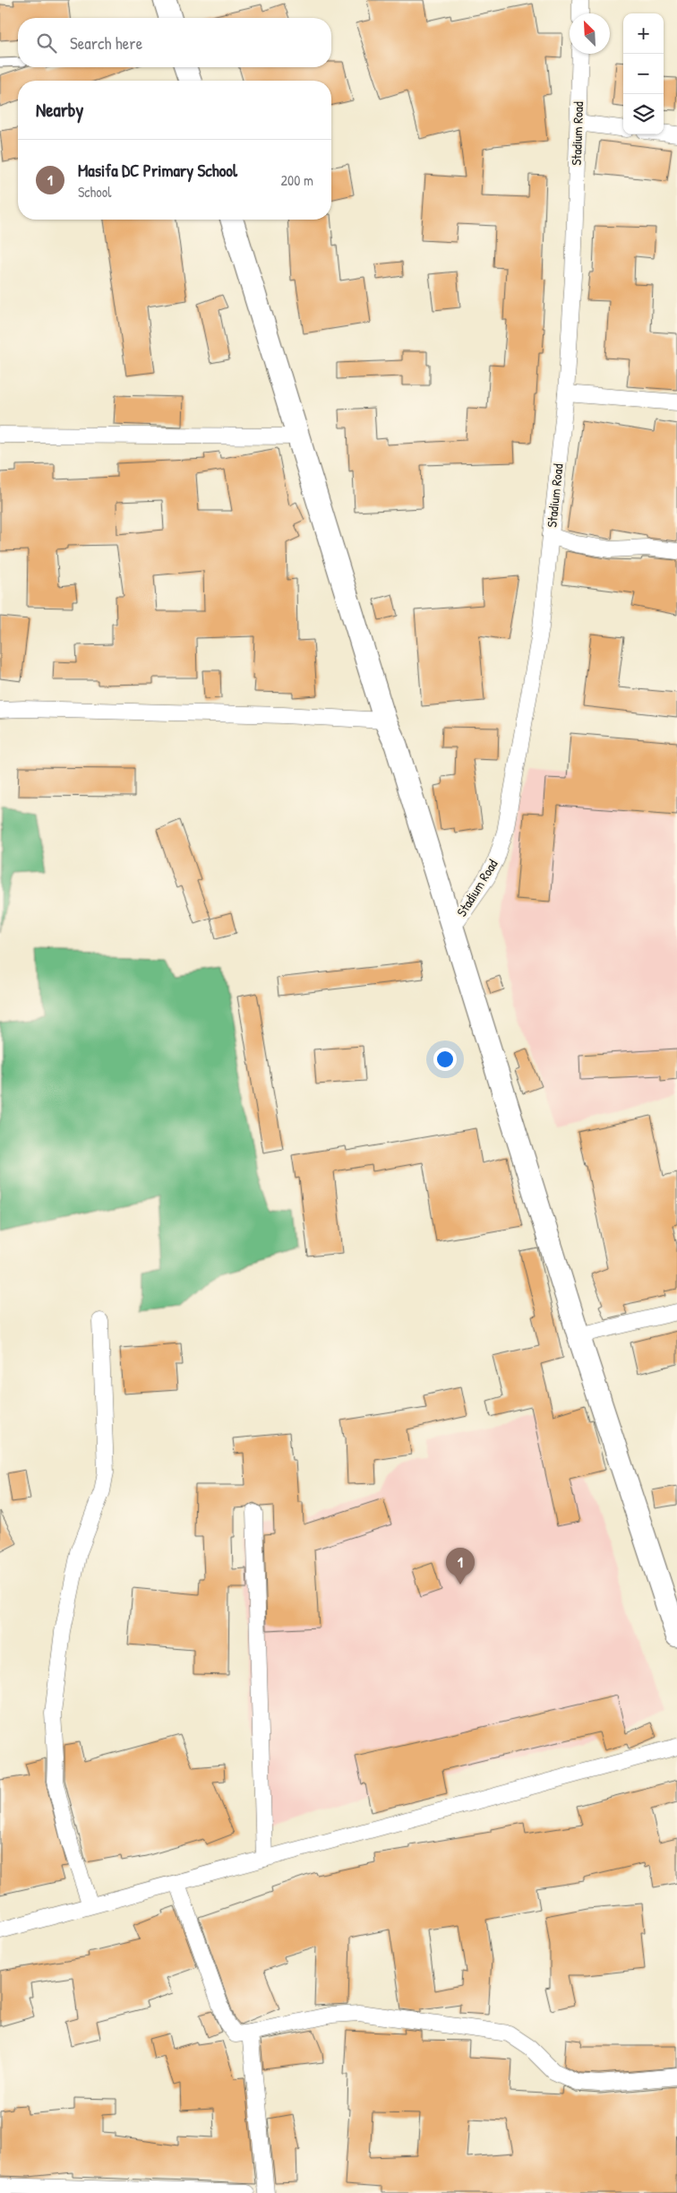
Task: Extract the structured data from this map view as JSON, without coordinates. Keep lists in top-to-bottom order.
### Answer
{
  "streets": {
    "street": ["Stadium Road"]
  },
  "north": "top left",
  "page": {
    "map_buttons": ["+", "−"],
    "search": "Search here",
    "heading": "Nearby",
    "list": [
      {
        "mark": "1",
        "name": "Masifa DC Primary School",
        "note": "School",
        "value": "200 m"
      }
    ],
    "pins": "1"
  }
}
